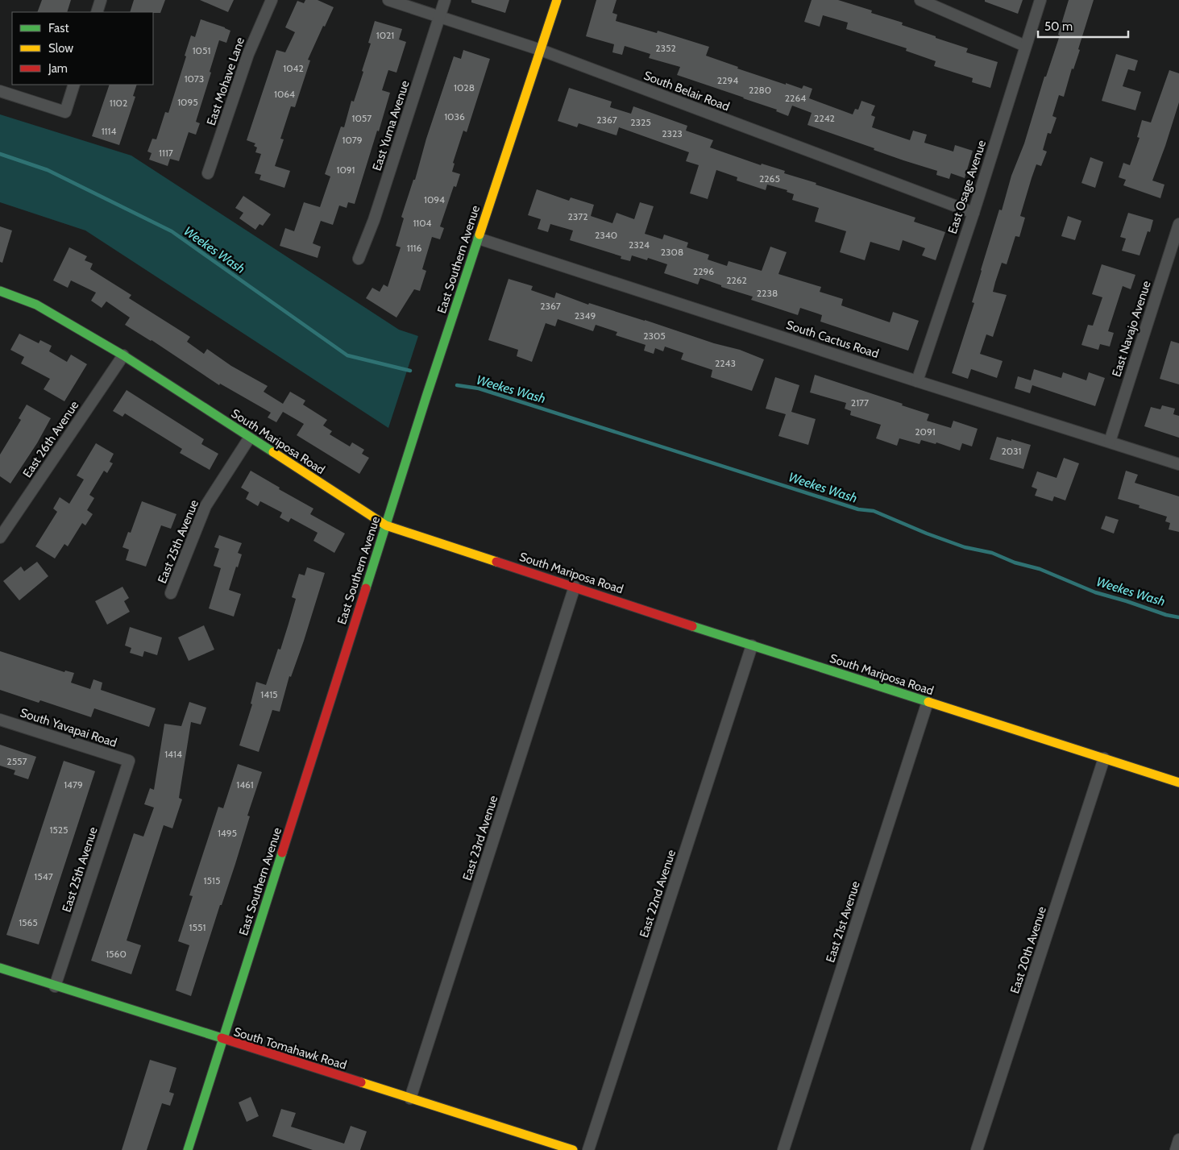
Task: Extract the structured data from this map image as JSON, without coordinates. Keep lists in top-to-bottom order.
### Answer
{
  "streets": {
    "main road": ["East Southern Avenue", "South Mariposa Road", "South Tomahawk Road"],
    "street": [
      "East Mohave Lane",
      "South Belair Road",
      "East Yuma Avenue",
      "East Osage Avenue",
      "East Navajo Avenue",
      "South Cactus Road",
      "East 26th Avenue",
      "East 25th Avenue",
      "South Yavapai Road",
      "East 23rd Avenue",
      "East 22nd Avenue",
      "East 21st Avenue",
      "East 20th Avenue"
    ]
  },
  "crossings": [
    ["South Belair Road", "East Yuma Avenue"],
    ["South Belair Road", "East Osage Avenue"],
    ["South Belair Road", "East Southern Avenue"],
    ["East Osage Avenue", "South Cactus Road"],
    ["East Southern Avenue", "South Cactus Road"],
    ["East Southern Avenue", "South Mariposa Road"],
    ["East Southern Avenue", "South Tomahawk Road"],
    ["East Navajo Avenue", "South Cactus Road"],
    ["East 26th Avenue", "South Mariposa Road"],
    ["South Mariposa Road", "East 25th Avenue"],
    ["South Mariposa Road", "East 23rd Avenue"],
    ["South Mariposa Road", "East 22nd Avenue"],
    ["South Mariposa Road", "East 21st Avenue"],
    ["South Mariposa Road", "East 20th Avenue"],
    ["East 25th Avenue", "South Yavapai Road"],
    ["East 25th Avenue", "South Tomahawk Road"],
    ["East 23rd Avenue", "South Tomahawk Road"]
  ],
  "water": ["Weekes Wash"],
  "house_numbers": [
    "1021",
    "2352",
    "1051",
    "1042",
    "1073",
    "2294",
    "1028",
    "2280",
    "1064",
    "2264",
    "1095",
    "1102",
    "1036",
    "1057",
    "2242",
    "2367",
    "2325",
    "1114",
    "2323",
    "1079",
    "1117",
    "1091",
    "2265",
    "1094",
    "2372",
    "1104",
    "2340",
    "2324",
    "1116",
    "2308",
    "2296",
    "2262",
    "2238",
    "2367",
    "2349",
    "2305",
    "2243",
    "2177",
    "2091",
    "2031",
    "1415",
    "1414",
    "2557",
    "1479",
    "1461",
    "1525",
    "1495",
    "1547",
    "1515",
    "1565",
    "1551",
    "1560"
  ],
  "legend": ["Fast", "Slow", "Jam"],
  "scale_bar": "50 m"
}
